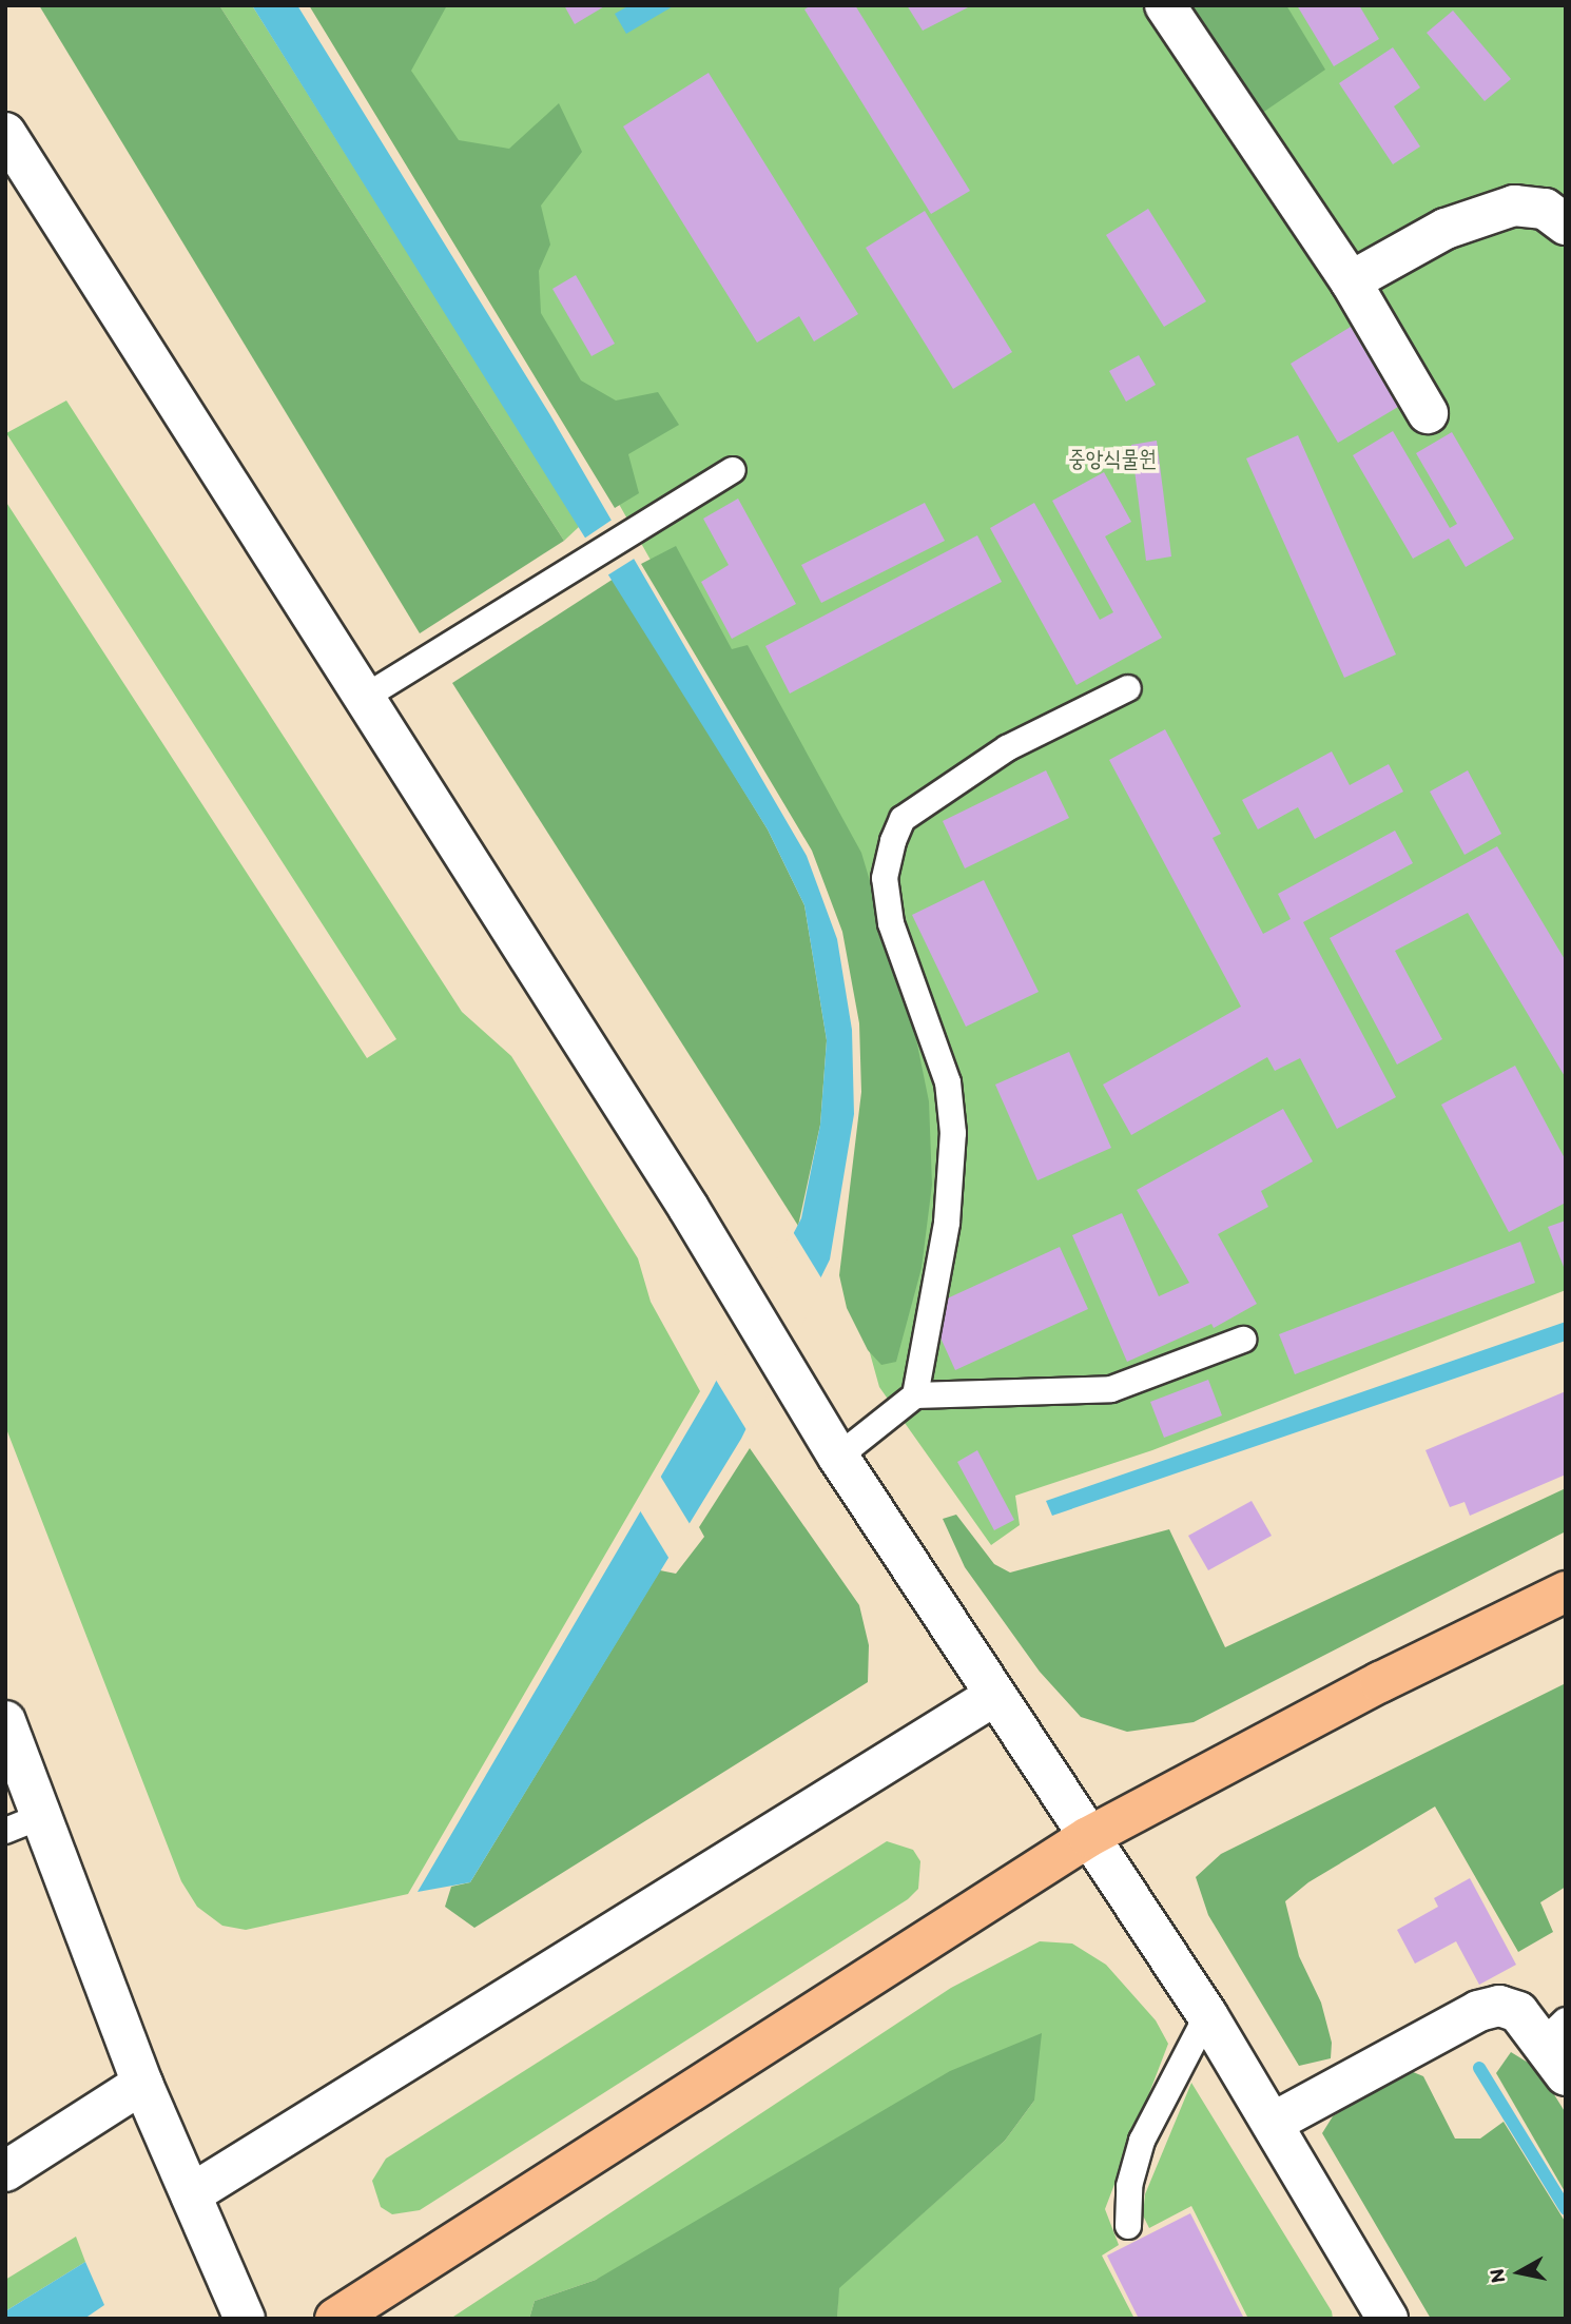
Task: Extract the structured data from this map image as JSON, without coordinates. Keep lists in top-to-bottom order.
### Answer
{
  "parks": ["중앙식물원"],
  "north": "left"
}
